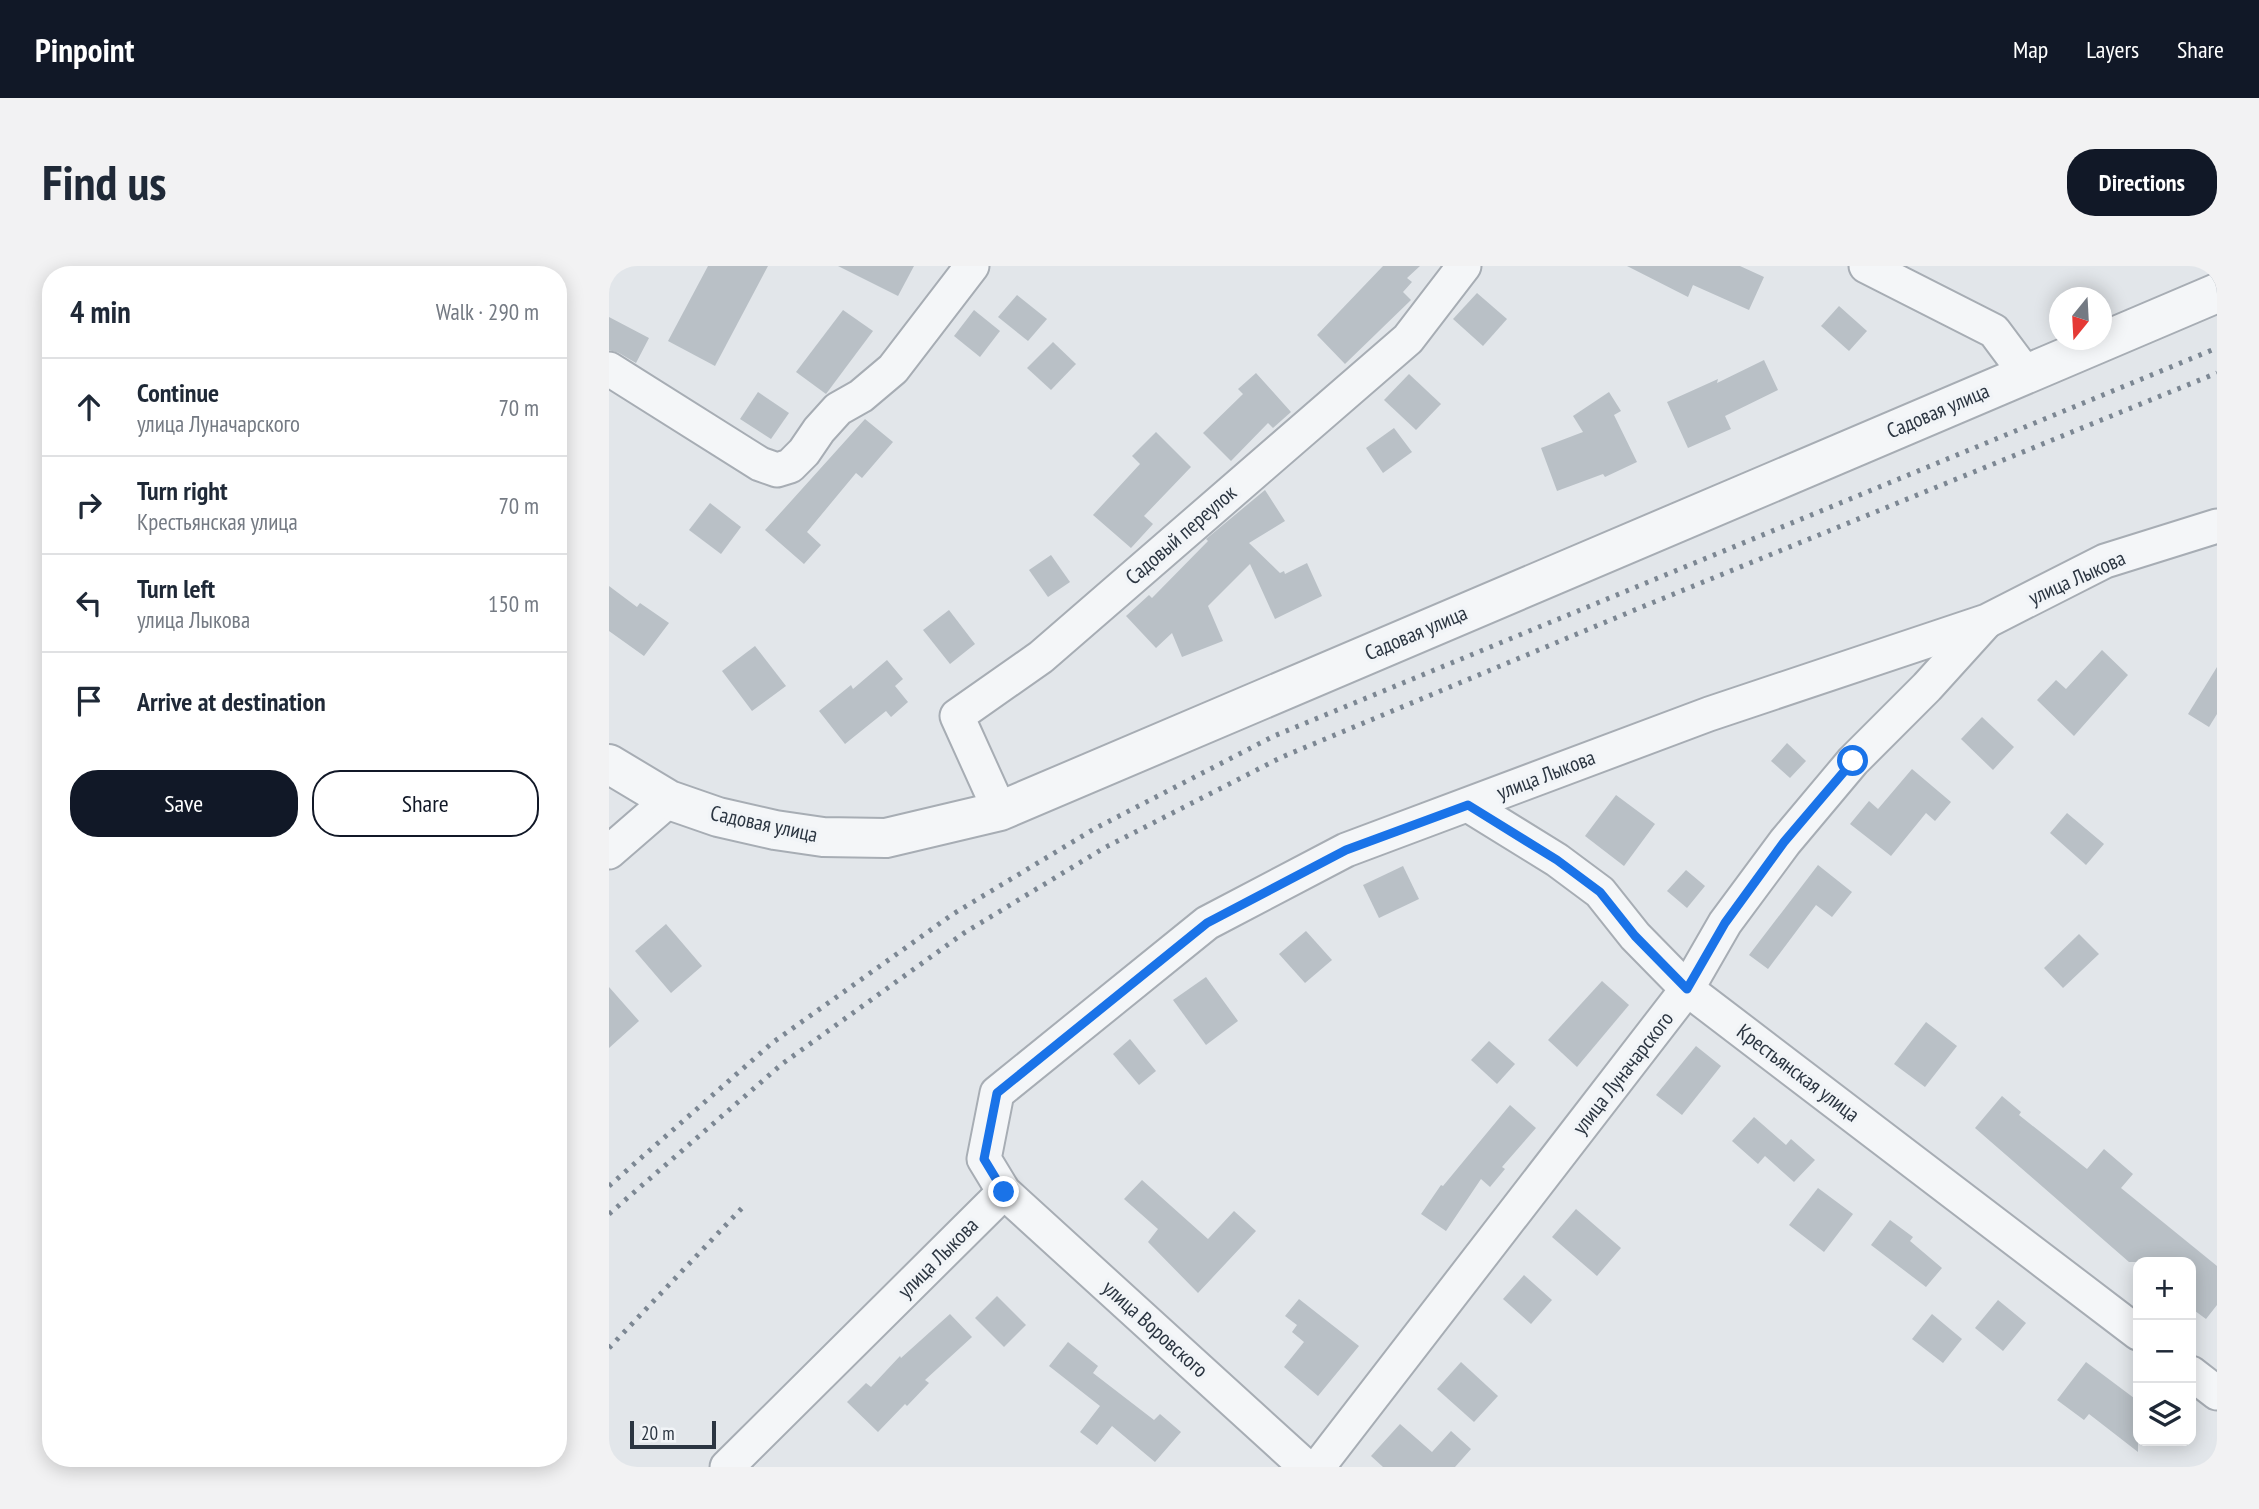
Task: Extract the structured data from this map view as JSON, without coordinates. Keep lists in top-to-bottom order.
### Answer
{
  "streets": {
    "street": [
      "Садовая улица",
      "Садовый переулок",
      "улица Лыкова",
      "улица Луначарского",
      "Крестьянская улица",
      "улица Воровского"
    ]
  },
  "crossings": [
    ["Садовая улица", "Садовый переулок"],
    ["улица Лыкова", "улица Луначарского"],
    ["улица Лыкова", "Крестьянская улица"],
    ["улица Лыкова", "улица Воровского"],
    ["улица Луначарского", "Крестьянская улица"]
  ],
  "scale_bar": "20 m",
  "north": "bottom",
  "page": {
    "header": "Pinpoint",
    "nav": ["Map", "Layers", "Share"],
    "buttons": [
      "Directions",
      ["Save", "Share"]
    ],
    "title": "Find us",
    "heading": ["4 min", "Walk · 290 m"],
    "list": [
      ["Continue", "улица Луначарского", "70 m"],
      ["Turn right", "Крестьянская улица", "70 m"],
      ["Turn left", "улица Лыкова", "150 m"],
      "Arrive at destination"
    ],
    "map_buttons": ["+", "−"],
    "scale": "20 m"
  }
}
